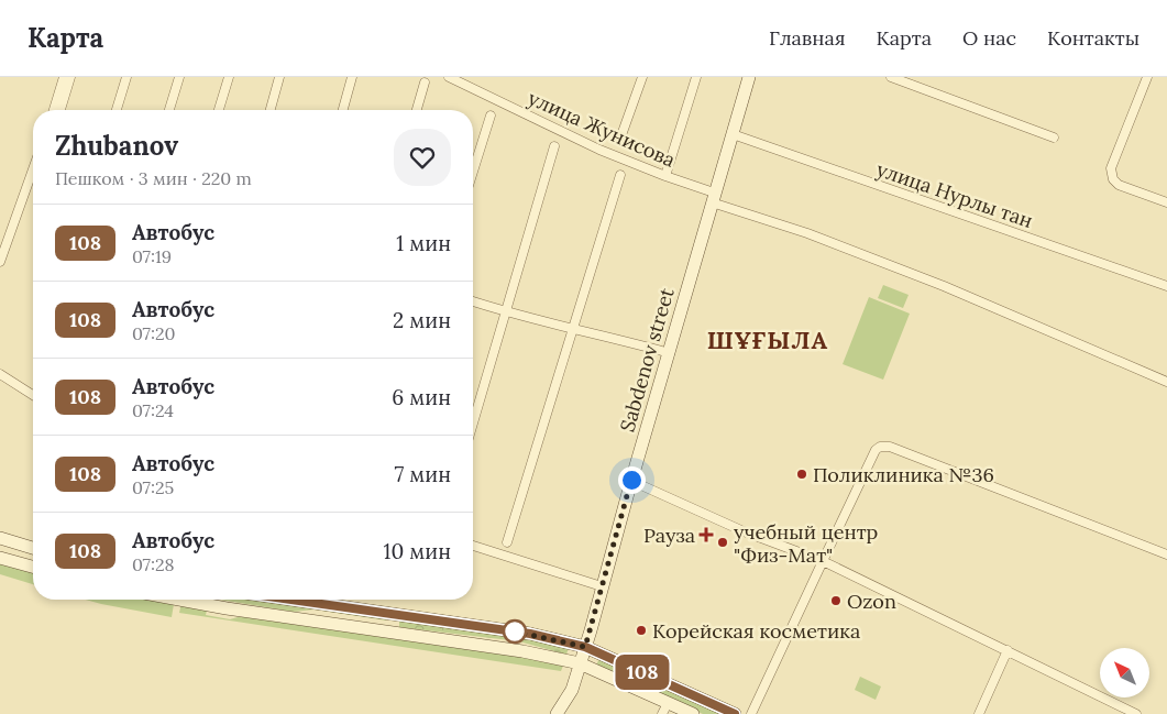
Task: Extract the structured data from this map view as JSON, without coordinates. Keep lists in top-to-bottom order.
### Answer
{
  "streets": {
    "main road": ["Sabdenov street"],
    "street": ["улица Жунисова", "улица Нурлы тан"]
  },
  "crossings": [
    ["улица Жунисова", "Sabdenov street"],
    ["улица Нурлы тан", "Sabdenov street"]
  ],
  "districts": ["ШҰҒЫЛА"],
  "places": {
    "other": [
      "Поликлиника №36",
      "учебный центр \"Физ-Мат\"",
      "Ozon",
      "Корейская косметика"
    ],
    "health": ["Рауза"]
  },
  "lines": ["bus line 108"],
  "north": "top left",
  "page": {
    "header": "Карта",
    "nav": [
      "Главная",
      "Карта",
      "О нас",
      "Контакты"
    ],
    "on_map": "108",
    "heading": ["Zhubanov", "Пешком · 3 мин · 220 m"],
    "list": [
      {
        "mark": "108",
        "name": "Автобус",
        "note": "07:19",
        "value": "1 мин"
      },
      {
        "mark": "108",
        "name": "Автобус",
        "note": "07:20",
        "value": "2 мин"
      },
      {
        "mark": "108",
        "name": "Автобус",
        "note": "07:24",
        "value": "6 мин"
      },
      {
        "mark": "108",
        "name": "Автобус",
        "note": "07:25",
        "value": "7 мин"
      },
      {
        "mark": "108",
        "name": "Автобус",
        "note": "07:28",
        "value": "10 мин"
      }
    ]
  }
}
